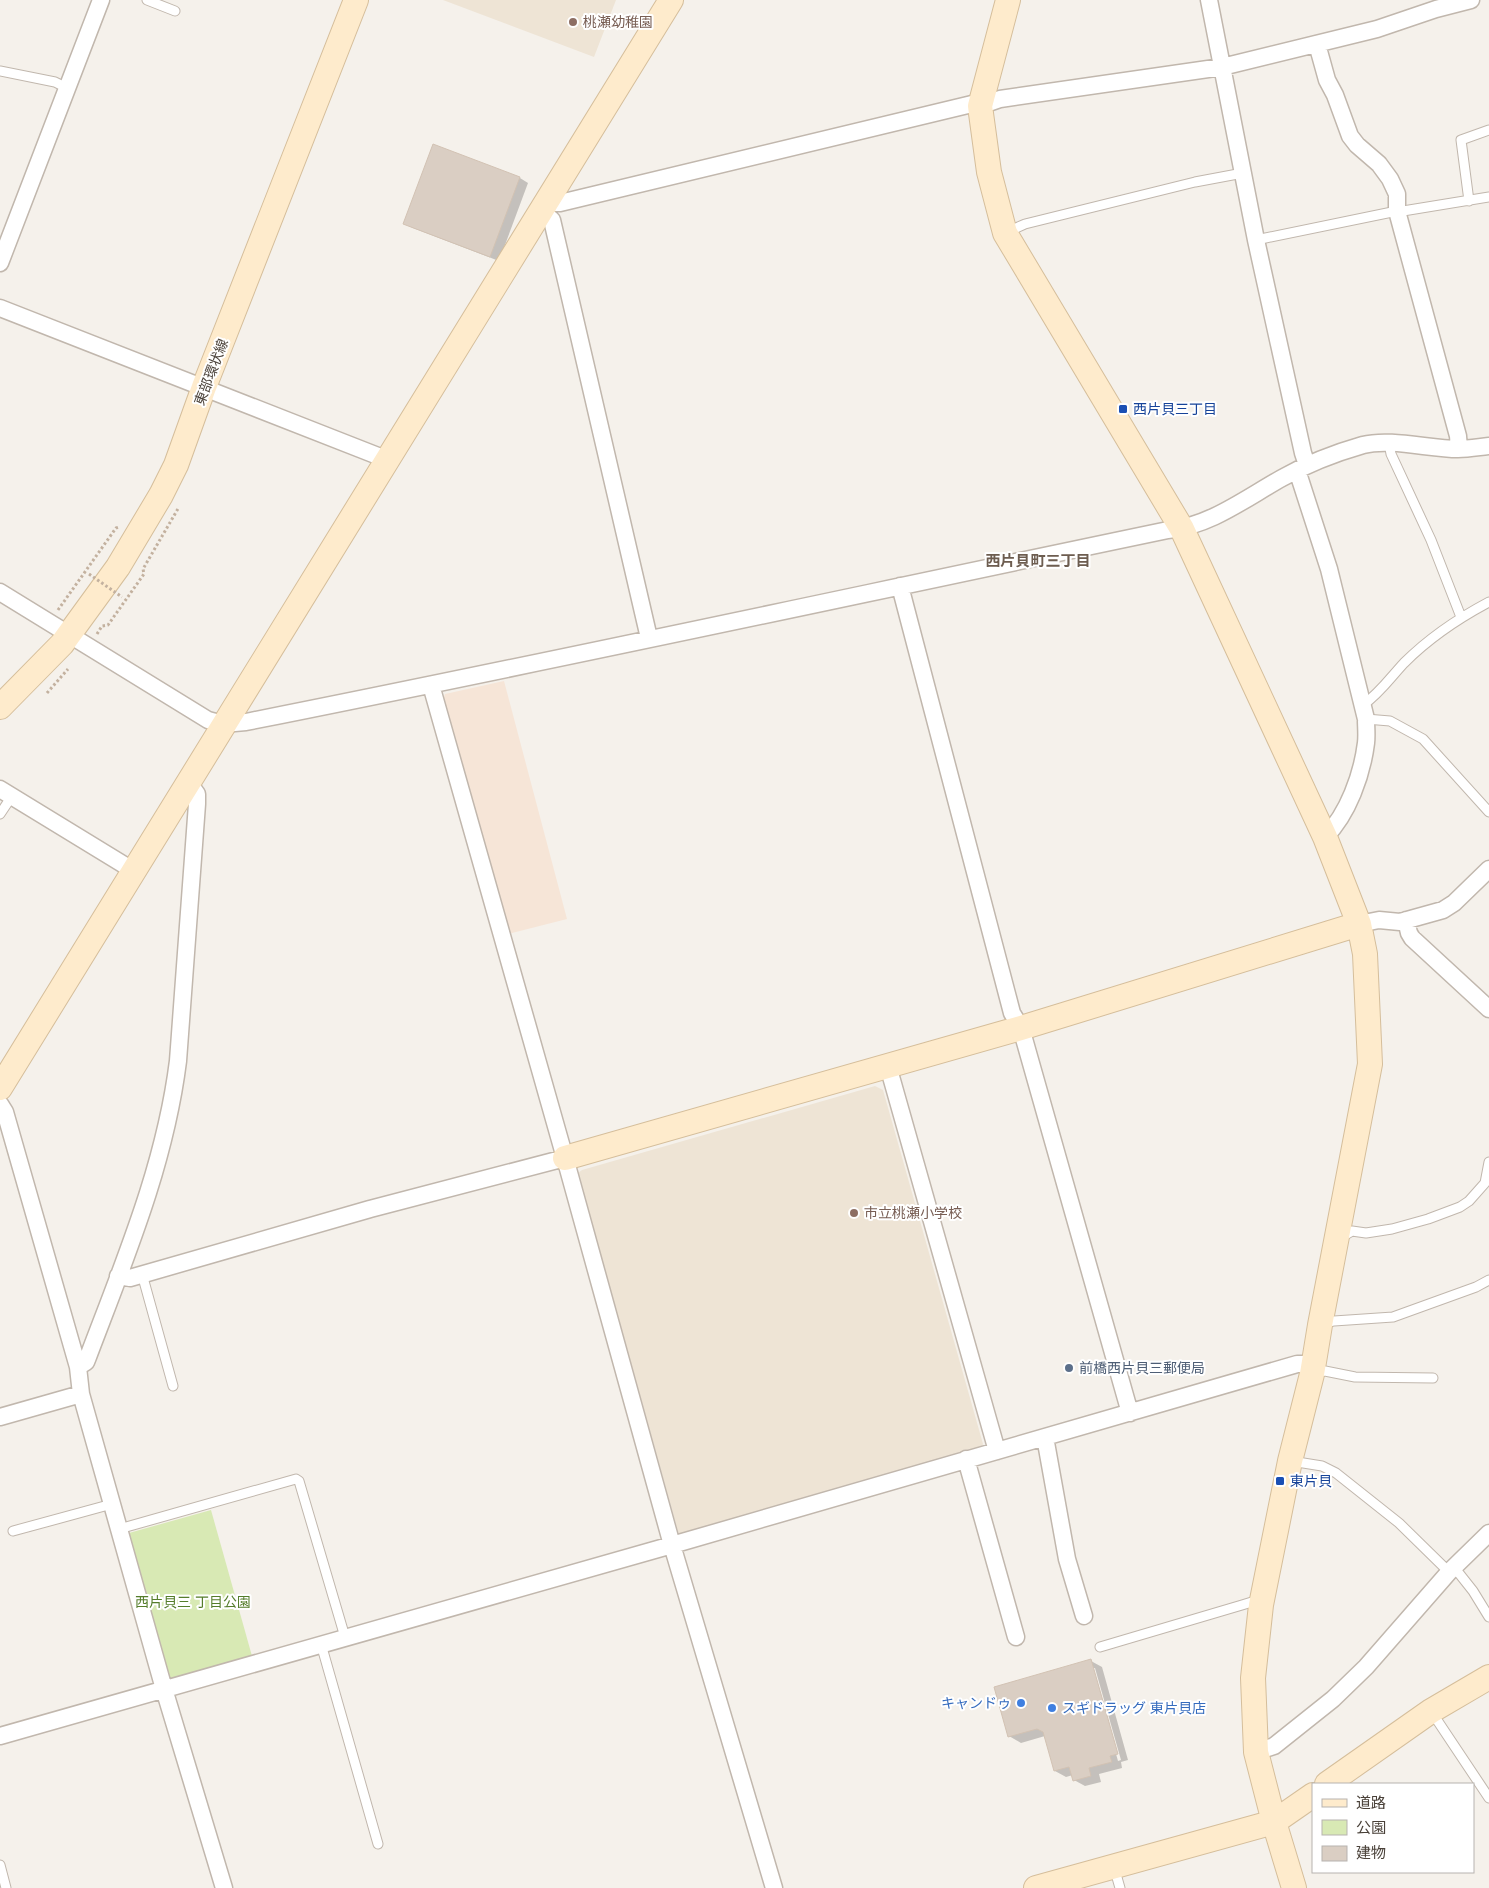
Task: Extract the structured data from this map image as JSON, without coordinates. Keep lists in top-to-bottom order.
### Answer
{
  "streets": {
    "street": ["東部環状線"]
  },
  "districts": ["西片貝町三丁目"],
  "parks": ["西片貝三 丁目公園"],
  "places": {
    "other": [
      "桃瀬幼稚園",
      "市立桃瀬小学校",
      "前橋西片貝三郵便局",
      "キャンドゥ",
      "スギドラッグ 東片貝店"
    ],
    "transit": ["西片貝三丁目", "東片貝"]
  },
  "legend": ["道路", "公園", "建物"]
}
